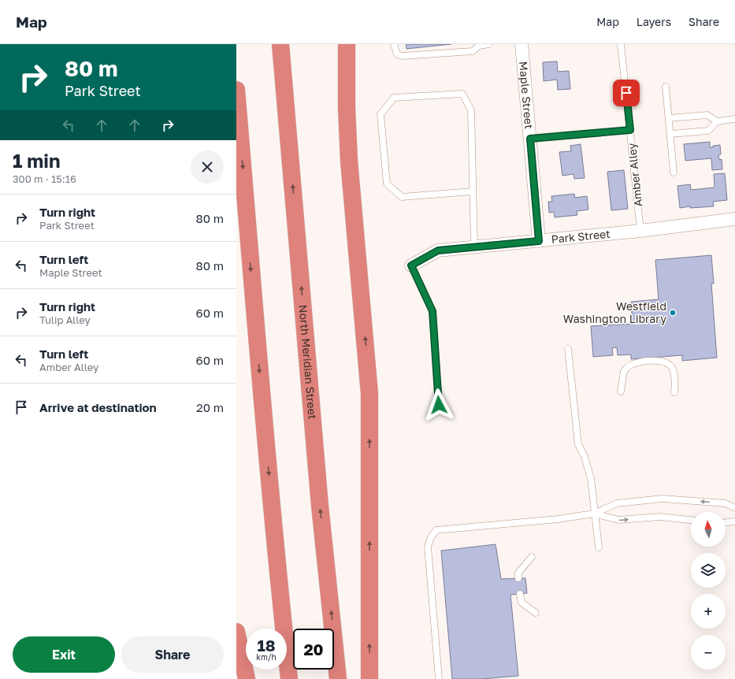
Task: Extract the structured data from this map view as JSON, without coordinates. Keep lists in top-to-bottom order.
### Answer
{
  "streets": {
    "highway": ["North Meridian Street"],
    "street": ["Maple Street", "Park Street"],
    "lane": ["Amber Alley"]
  },
  "crossings": [
    ["Maple Street", "Park Street"],
    ["Amber Alley", "Park Street"]
  ],
  "places": ["Westfield Washington Library"],
  "north": "top",
  "page": {
    "header": "Map",
    "nav": ["Map", "Layers", "Share"],
    "turn": ["80 m", "Park Street"],
    "heading": ["1 min", "300 m · 15:16"],
    "list": [
      {
        "name": "Turn right",
        "note": "Park Street",
        "value": "80 m"
      },
      {
        "name": "Turn left",
        "note": "Maple Street",
        "value": "80 m"
      },
      {
        "name": "Turn right",
        "note": "Tulip Alley",
        "value": "60 m"
      },
      {
        "name": "Turn left",
        "note": "Amber Alley",
        "value": "60 m"
      },
      {
        "name": "Arrive at destination",
        "value": "20 m"
      }
    ],
    "map_buttons": ["+", "−"],
    "speed": "18 km/h",
    "limit": "20",
    "buttons": ["Exit", "Share"]
  }
}
